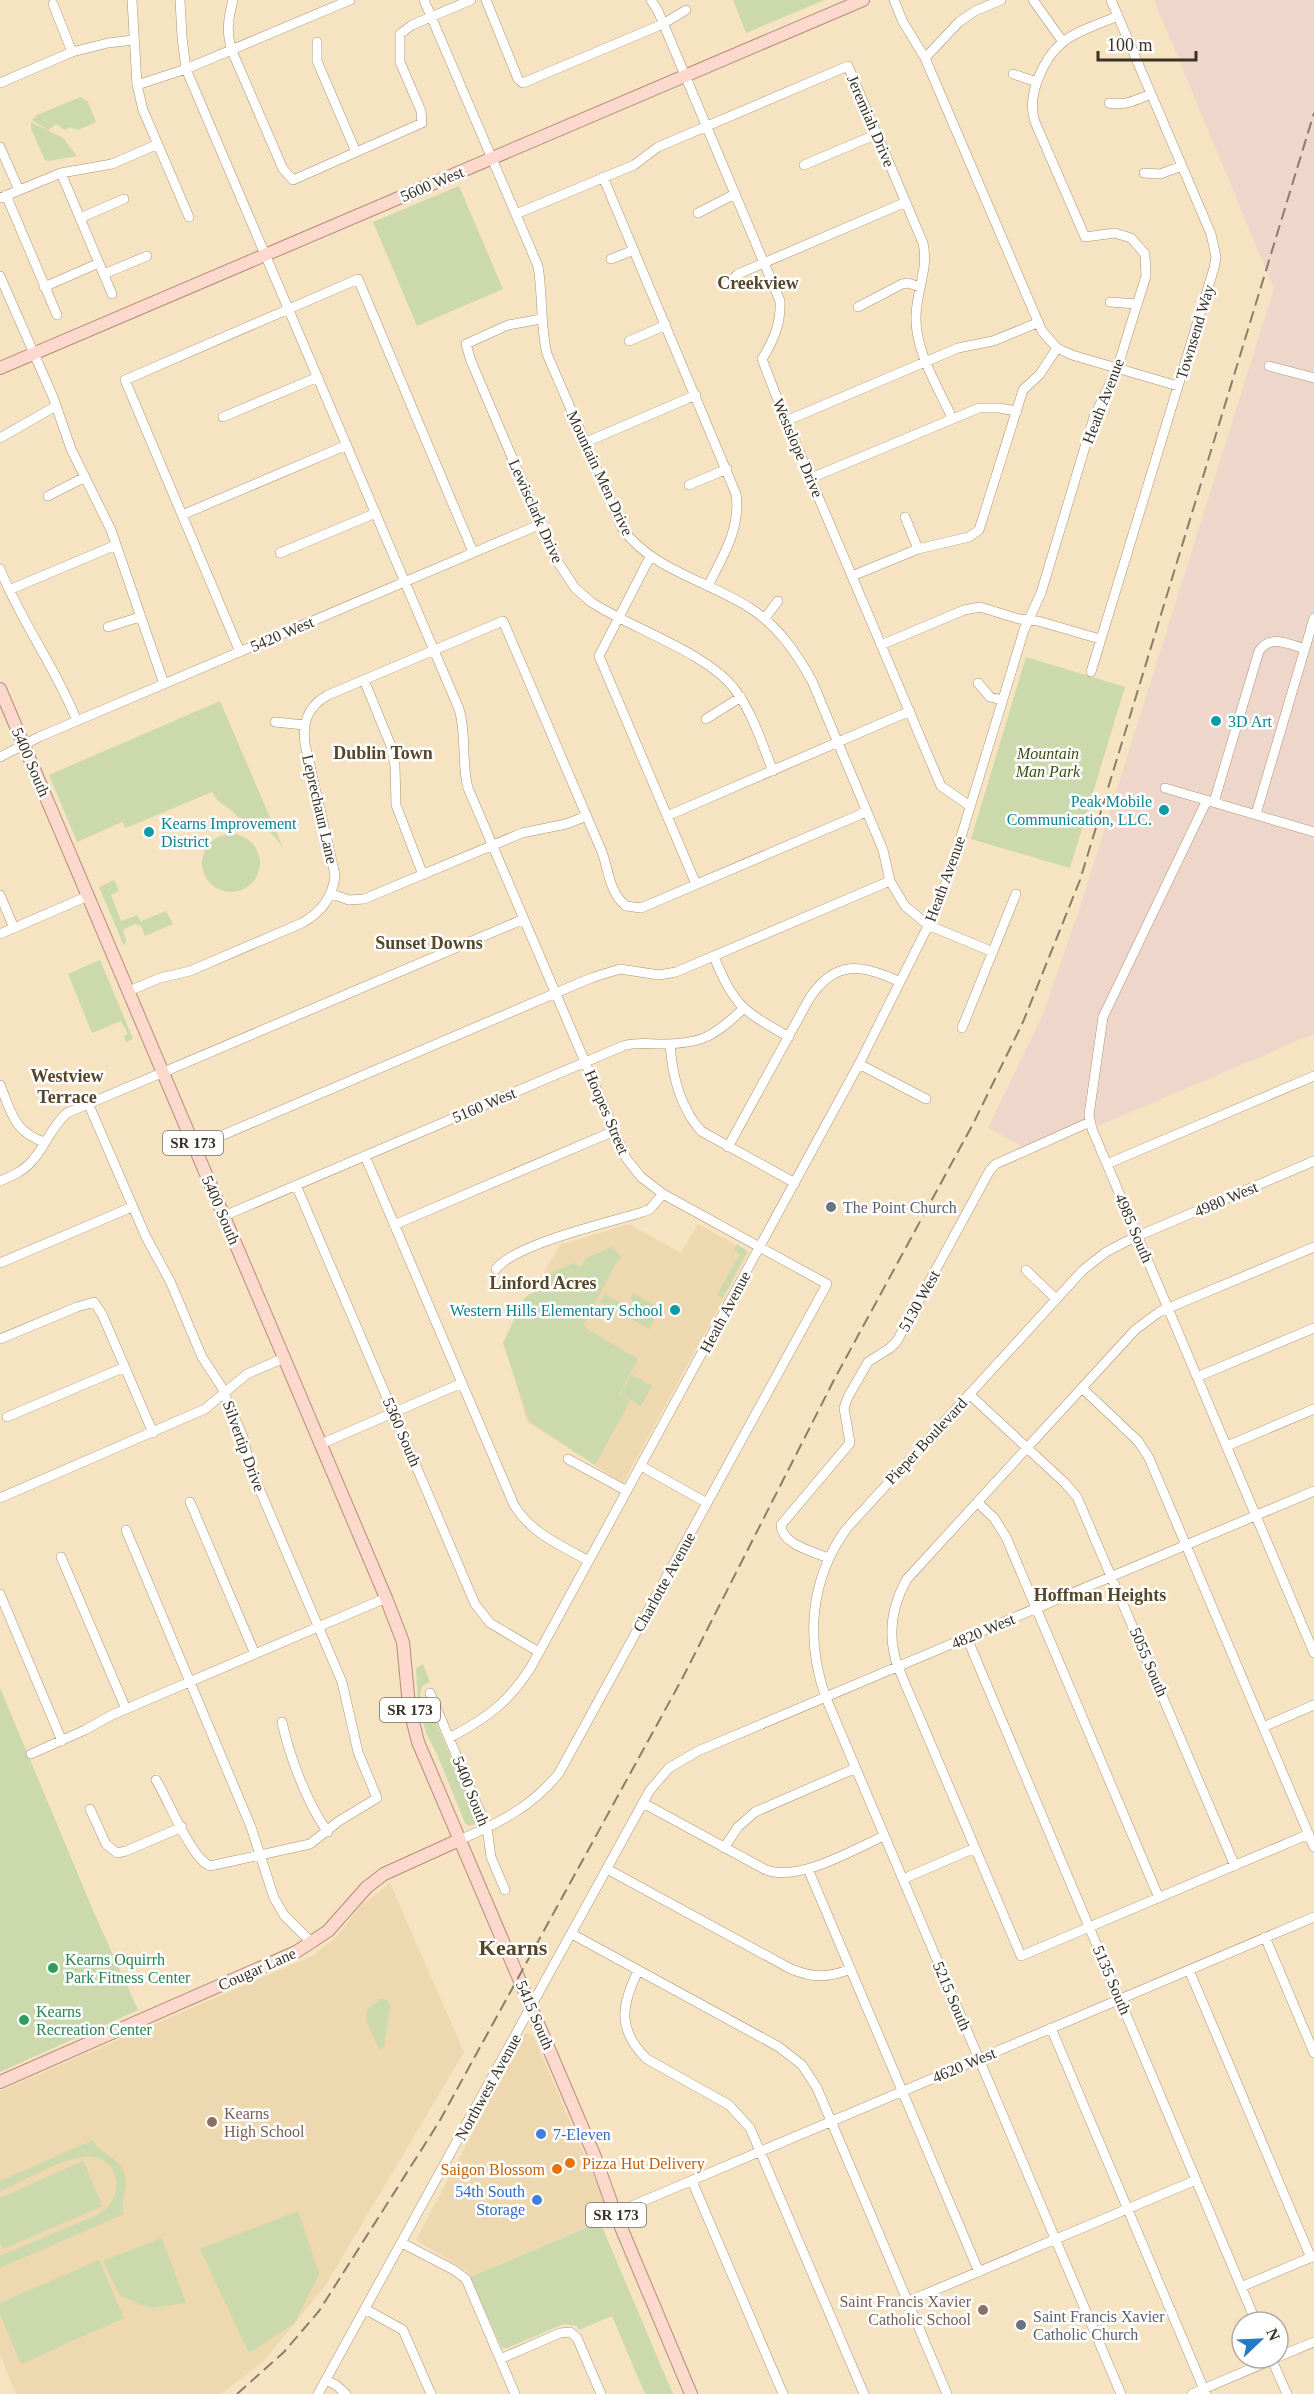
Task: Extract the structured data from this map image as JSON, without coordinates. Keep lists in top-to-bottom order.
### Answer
{
  "streets": {
    "main road": [
      "5600 West",
      "5400 South",
      "SR 173",
      "Cougar Lane",
      "5415 South"
    ],
    "street": [
      "Jeremiah Drive",
      "Townsend Way",
      "Heath Avenue",
      "Westslope Drive",
      "Mountain Men Drive",
      "Lewisclark Drive",
      "5420 West",
      "Leprechaun Lane",
      "5160 West",
      "Hoopes Street",
      "4980 West",
      "4985 South",
      "5130 West",
      "5360 South",
      "Pieper Boulevard",
      "Silvertip Drive",
      "Charlotte Avenue",
      "4820 West",
      "5055 South",
      "5135 South",
      "5215 South",
      "4620 West",
      "Northwest Avenue"
    ]
  },
  "crossings": [
    ["Jeremiah Drive", "Westslope Drive"],
    ["Jeremiah Drive", "Mountain Men Drive"],
    ["5600 West", "Westslope Drive"],
    ["5600 West", "Mountain Men Drive"],
    ["5600 West", "Hoopes Street"],
    ["Townsend Way", "Heath Avenue"],
    ["Heath Avenue", "Westslope Drive"],
    ["Heath Avenue", "Mountain Men Drive"],
    ["Heath Avenue", "5400 South"],
    ["Heath Avenue", "Hoopes Street"],
    ["Heath Avenue", "5360 South"],
    ["Mountain Men Drive", "Lewisclark Drive"],
    ["Lewisclark Drive", "5420 West"],
    ["5420 West", "5400 South"],
    ["5420 West", "Hoopes Street"],
    ["5400 South", "5160 West"],
    ["5400 South", "Charlotte Avenue"],
    ["5400 South", "5415 South"],
    ["5160 West", "Hoopes Street"],
    ["5160 West", "5360 South"],
    ["Hoopes Street", "Charlotte Avenue"],
    ["4980 West", "4985 South"],
    ["4980 West", "Pieper Boulevard"],
    ["4985 South", "5130 West"],
    ["4985 South", "Pieper Boulevard"],
    ["4985 South", "4820 West"],
    ["5130 West", "Pieper Boulevard"],
    ["Pieper Boulevard", "4820 West"],
    ["Pieper Boulevard", "5055 South"],
    ["Pieper Boulevard", "5215 South"],
    ["Charlotte Avenue", "Cougar Lane"],
    ["Charlotte Avenue", "5415 South"],
    ["4820 West", "5055 South"],
    ["4820 West", "5135 South"],
    ["4820 West", "5215 South"],
    ["4820 West", "Northwest Avenue"],
    ["Cougar Lane", "5415 South"],
    ["5135 South", "4620 West"],
    ["5215 South", "4620 West"],
    ["5415 South", "4620 West"],
    ["5415 South", "Northwest Avenue"]
  ],
  "districts": [
    "Creekview",
    "Dublin Town",
    "Sunset Downs",
    "Westview Terrace",
    "Linford Acres",
    "Hoffman Heights",
    "Kearns"
  ],
  "parks": ["Mountain Man Park"],
  "places": [
    "3D Art",
    "Peak Mobile Communication, LLC.",
    "Kearns Improvement District",
    "The Point Church",
    "Western Hills Elementary School",
    "Kearns Oquirrh Park Fitness Center",
    "Kearns Recreation Center",
    "Kearns High School",
    "7-Eleven",
    "Pizza Hut Delivery",
    "Saigon Blossom",
    "54th South Storage",
    "Saint Francis Xavier Catholic School",
    "Saint Francis Xavier Catholic Church"
  ],
  "scale_bar": "100 m",
  "north": "top right"
}
